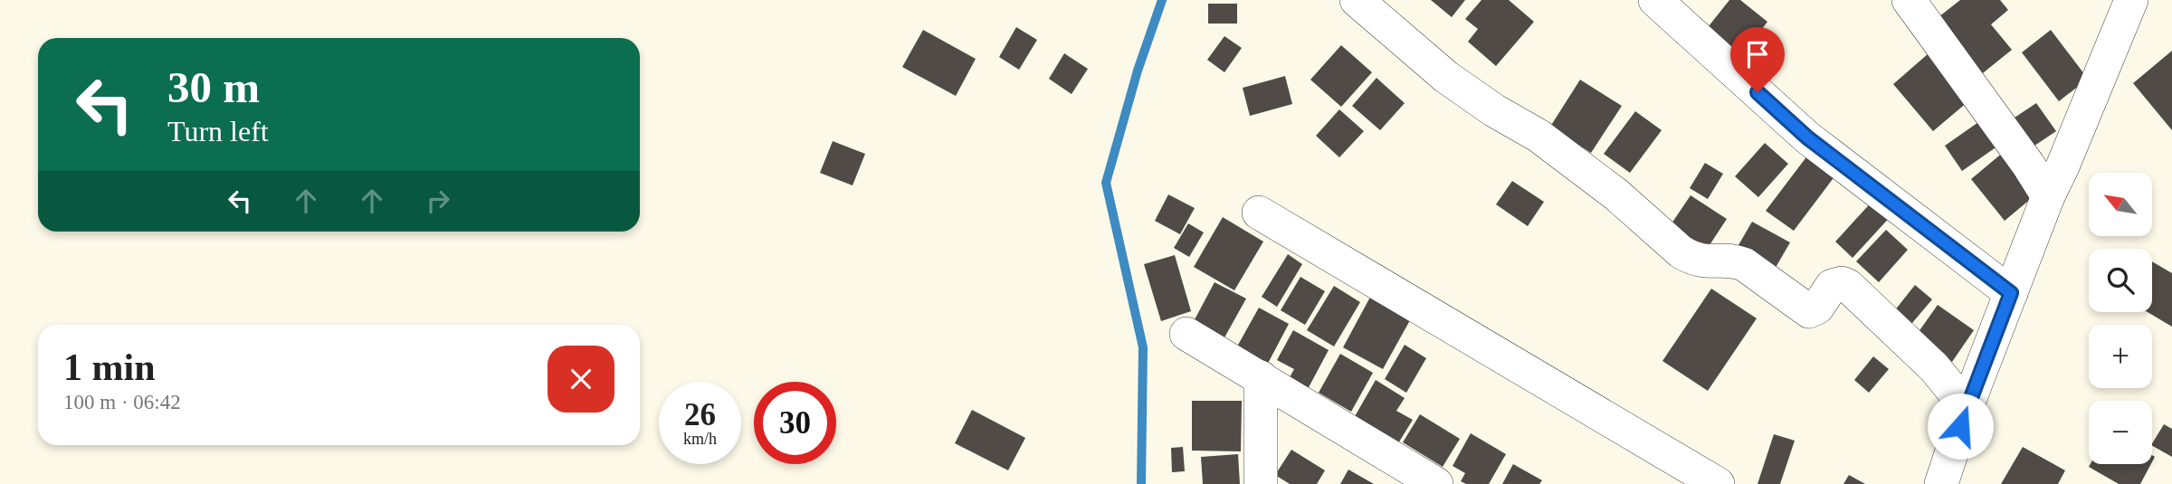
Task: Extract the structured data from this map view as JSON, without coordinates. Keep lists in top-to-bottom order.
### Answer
{
  "north": "top left",
  "page": {
    "turn": ["30 m", "Turn left"],
    "map_buttons": ["+", "−"],
    "heading": ["1 min", "100 m · 06:42"],
    "speed": "26 km/h",
    "limit": "30"
  }
}
